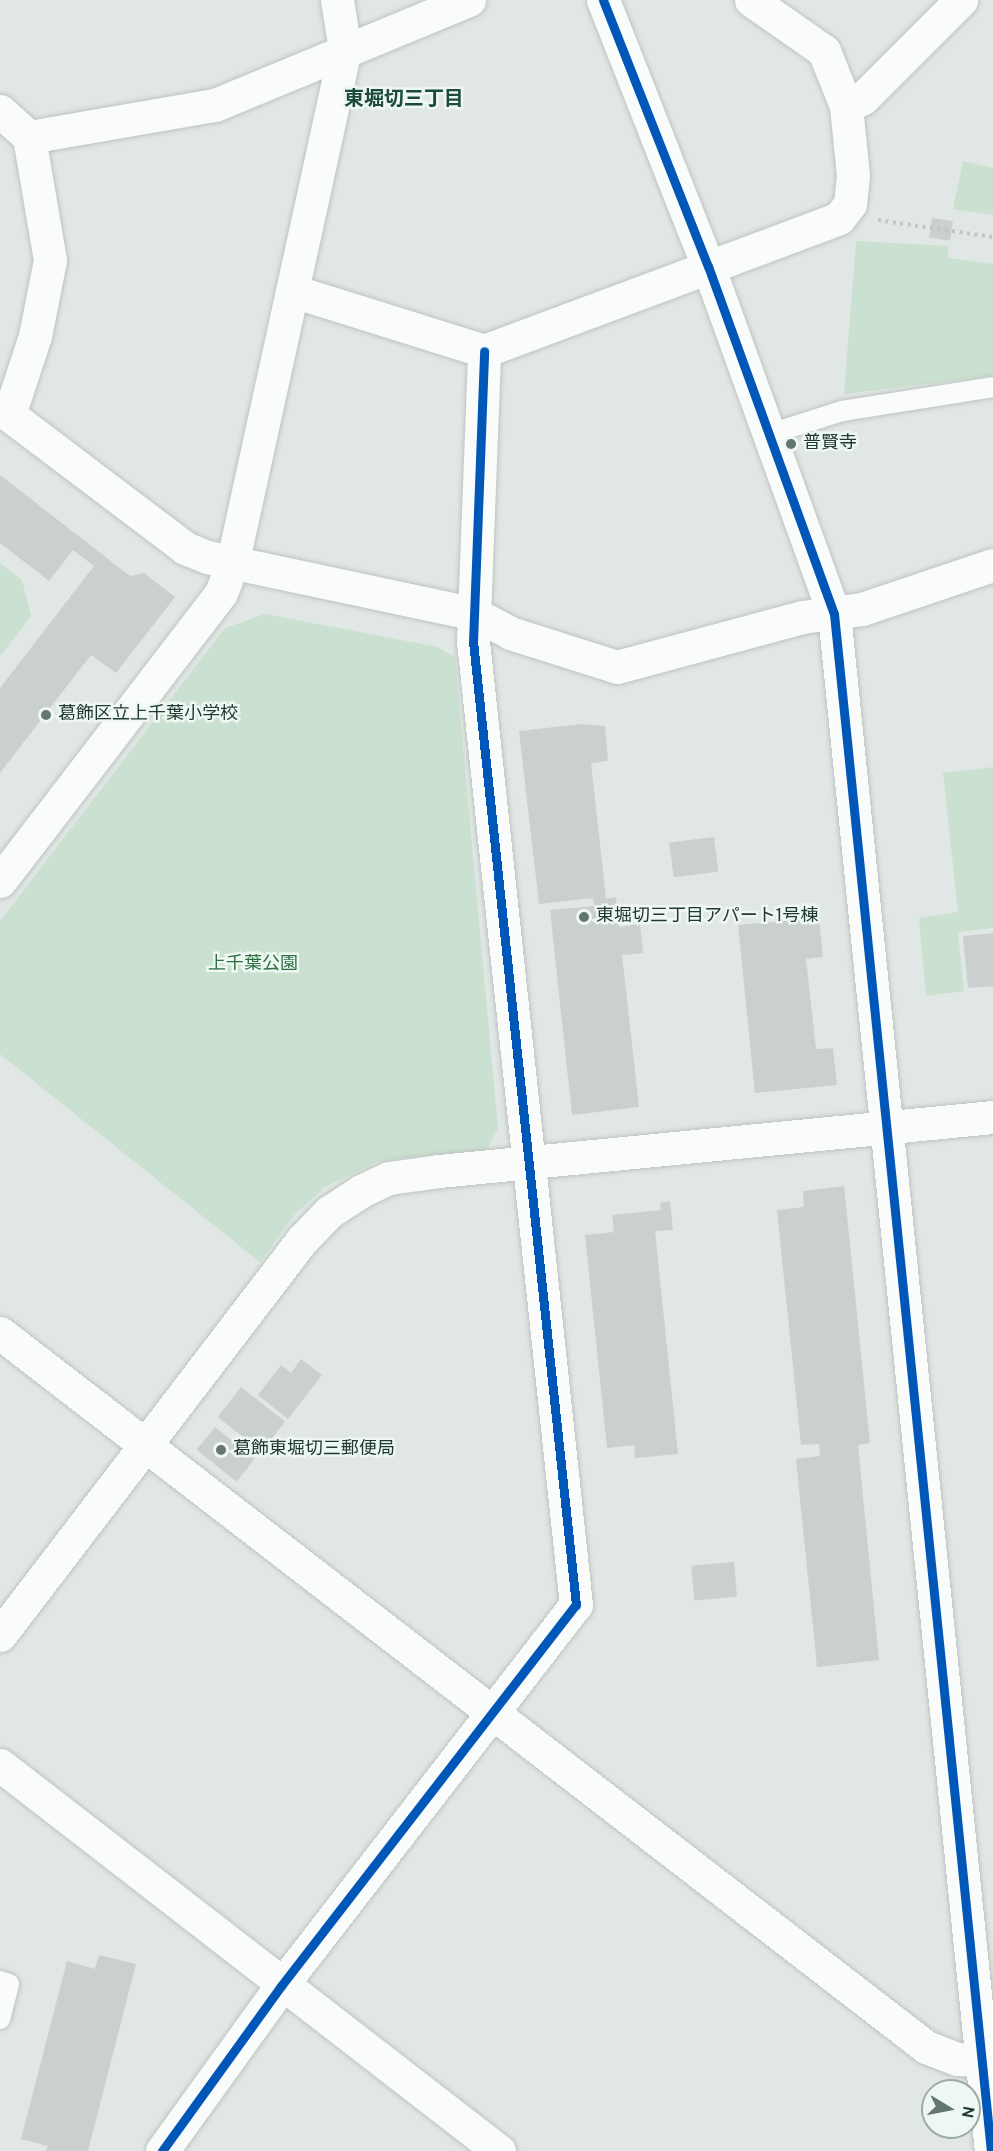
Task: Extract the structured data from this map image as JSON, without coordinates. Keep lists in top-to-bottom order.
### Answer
{
  "districts": ["東堀切三丁目"],
  "parks": ["上千葉公園"],
  "places": [
    "普賢寺",
    "葛飾区立上千葉小学校",
    "東堀切三丁目アパート1号棟",
    "葛飾東堀切三郵便局"
  ],
  "north": "right"
}
